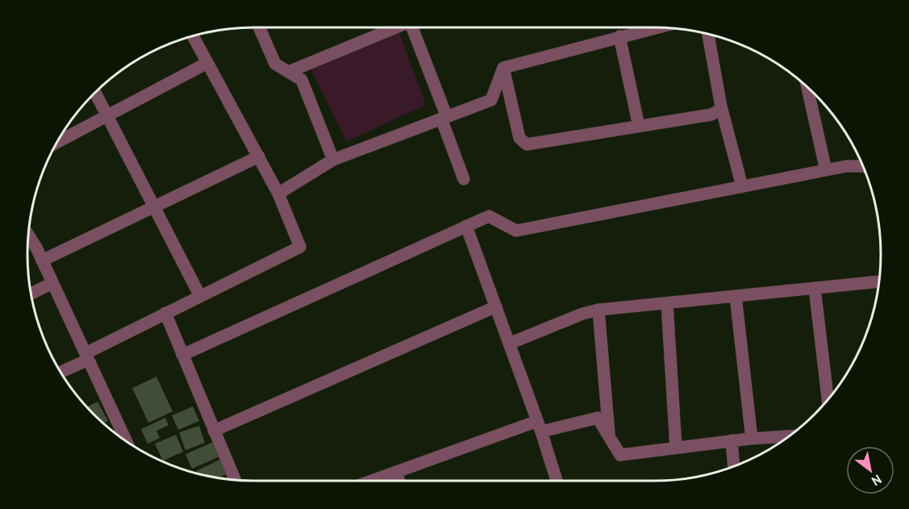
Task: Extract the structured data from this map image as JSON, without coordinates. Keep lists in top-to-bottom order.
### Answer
{
  "north": "bottom right"
}
